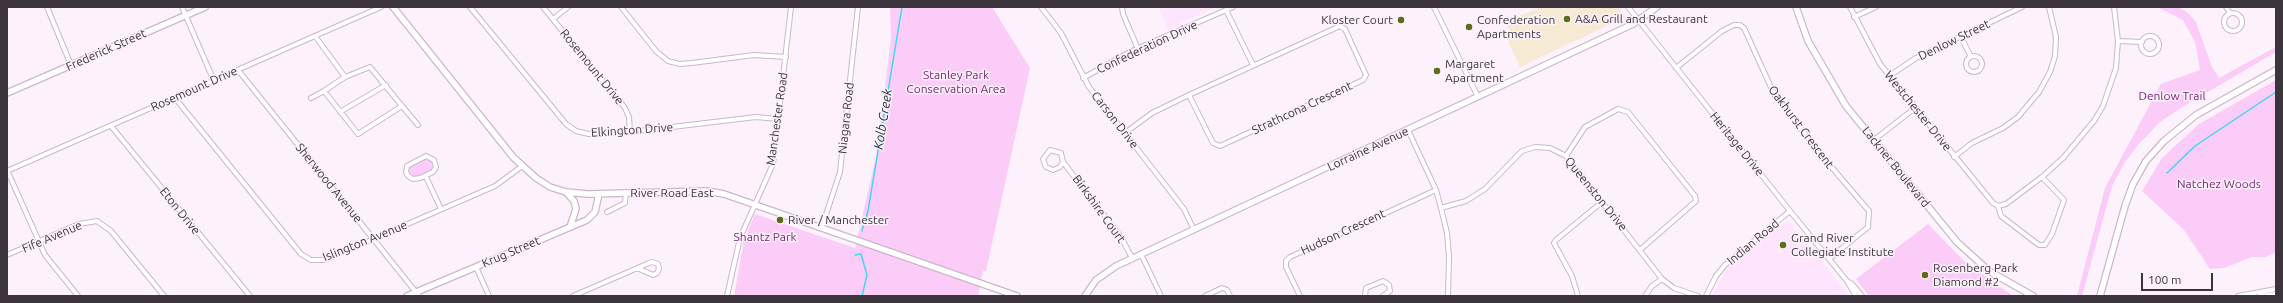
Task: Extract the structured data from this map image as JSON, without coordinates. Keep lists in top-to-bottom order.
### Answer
{
  "streets": {
    "street": [
      "Denlow Street",
      "Confederation Drive",
      "Frederick Street",
      "Rosemount Drive",
      "Strathcona Crescent",
      "Westchester Drive",
      "Niagara Road",
      "Manchester Road",
      "Carson Drive",
      "Oakhurst Crescent",
      "Elkington Drive",
      "Heritage Drive",
      "Lorraine Avenue",
      "Lackner Boulevard",
      "Sherwood Avenue",
      "River Road East",
      "Queenston Drive",
      "Birkshire Court",
      "Eton Drive",
      "Hudson Crescent",
      "Fife Avenue",
      "Islington Avenue",
      "Indian Road",
      "Krug Street"
    ]
  },
  "crossings": [
    ["Denlow Street", "Westchester Drive"],
    ["Confederation Drive", "Carson Drive"],
    ["Rosemount Drive", "Elkington Drive"],
    ["Rosemount Drive", "Sherwood Avenue"],
    ["Rosemount Drive", "Eton Drive"],
    ["Rosemount Drive", "Islington Avenue"],
    ["Strathcona Crescent", "Carson Drive"],
    ["Niagara Road", "River Road East"],
    ["Manchester Road", "Elkington Drive"],
    ["Manchester Road", "River Road East"],
    ["Carson Drive", "Lorraine Avenue"],
    ["Oakhurst Crescent", "Heritage Drive"],
    ["Heritage Drive", "Lorraine Avenue"],
    ["Heritage Drive", "Indian Road"],
    ["Lorraine Avenue", "Birkshire Court"],
    ["Sherwood Avenue", "Islington Avenue"],
    ["Sherwood Avenue", "Krug Street"],
    ["River Road East", "Islington Avenue"],
    ["River Road East", "Krug Street"]
  ],
  "water": ["Kolb Creek"],
  "parks": [
    "Stanley Park Conservation Area",
    "Denlow Trail",
    "Natchez Woods",
    "Shantz Park"
  ],
  "places": [
    "A&A Grill and Restaurant",
    "Kloster Court",
    "Confederation Apartments",
    "Margaret Apartment",
    "River / Manchester",
    "Grand River Collegiate Institute",
    "Rosenberg Park Diamond #2"
  ],
  "scale_bar": "100 m"
}
